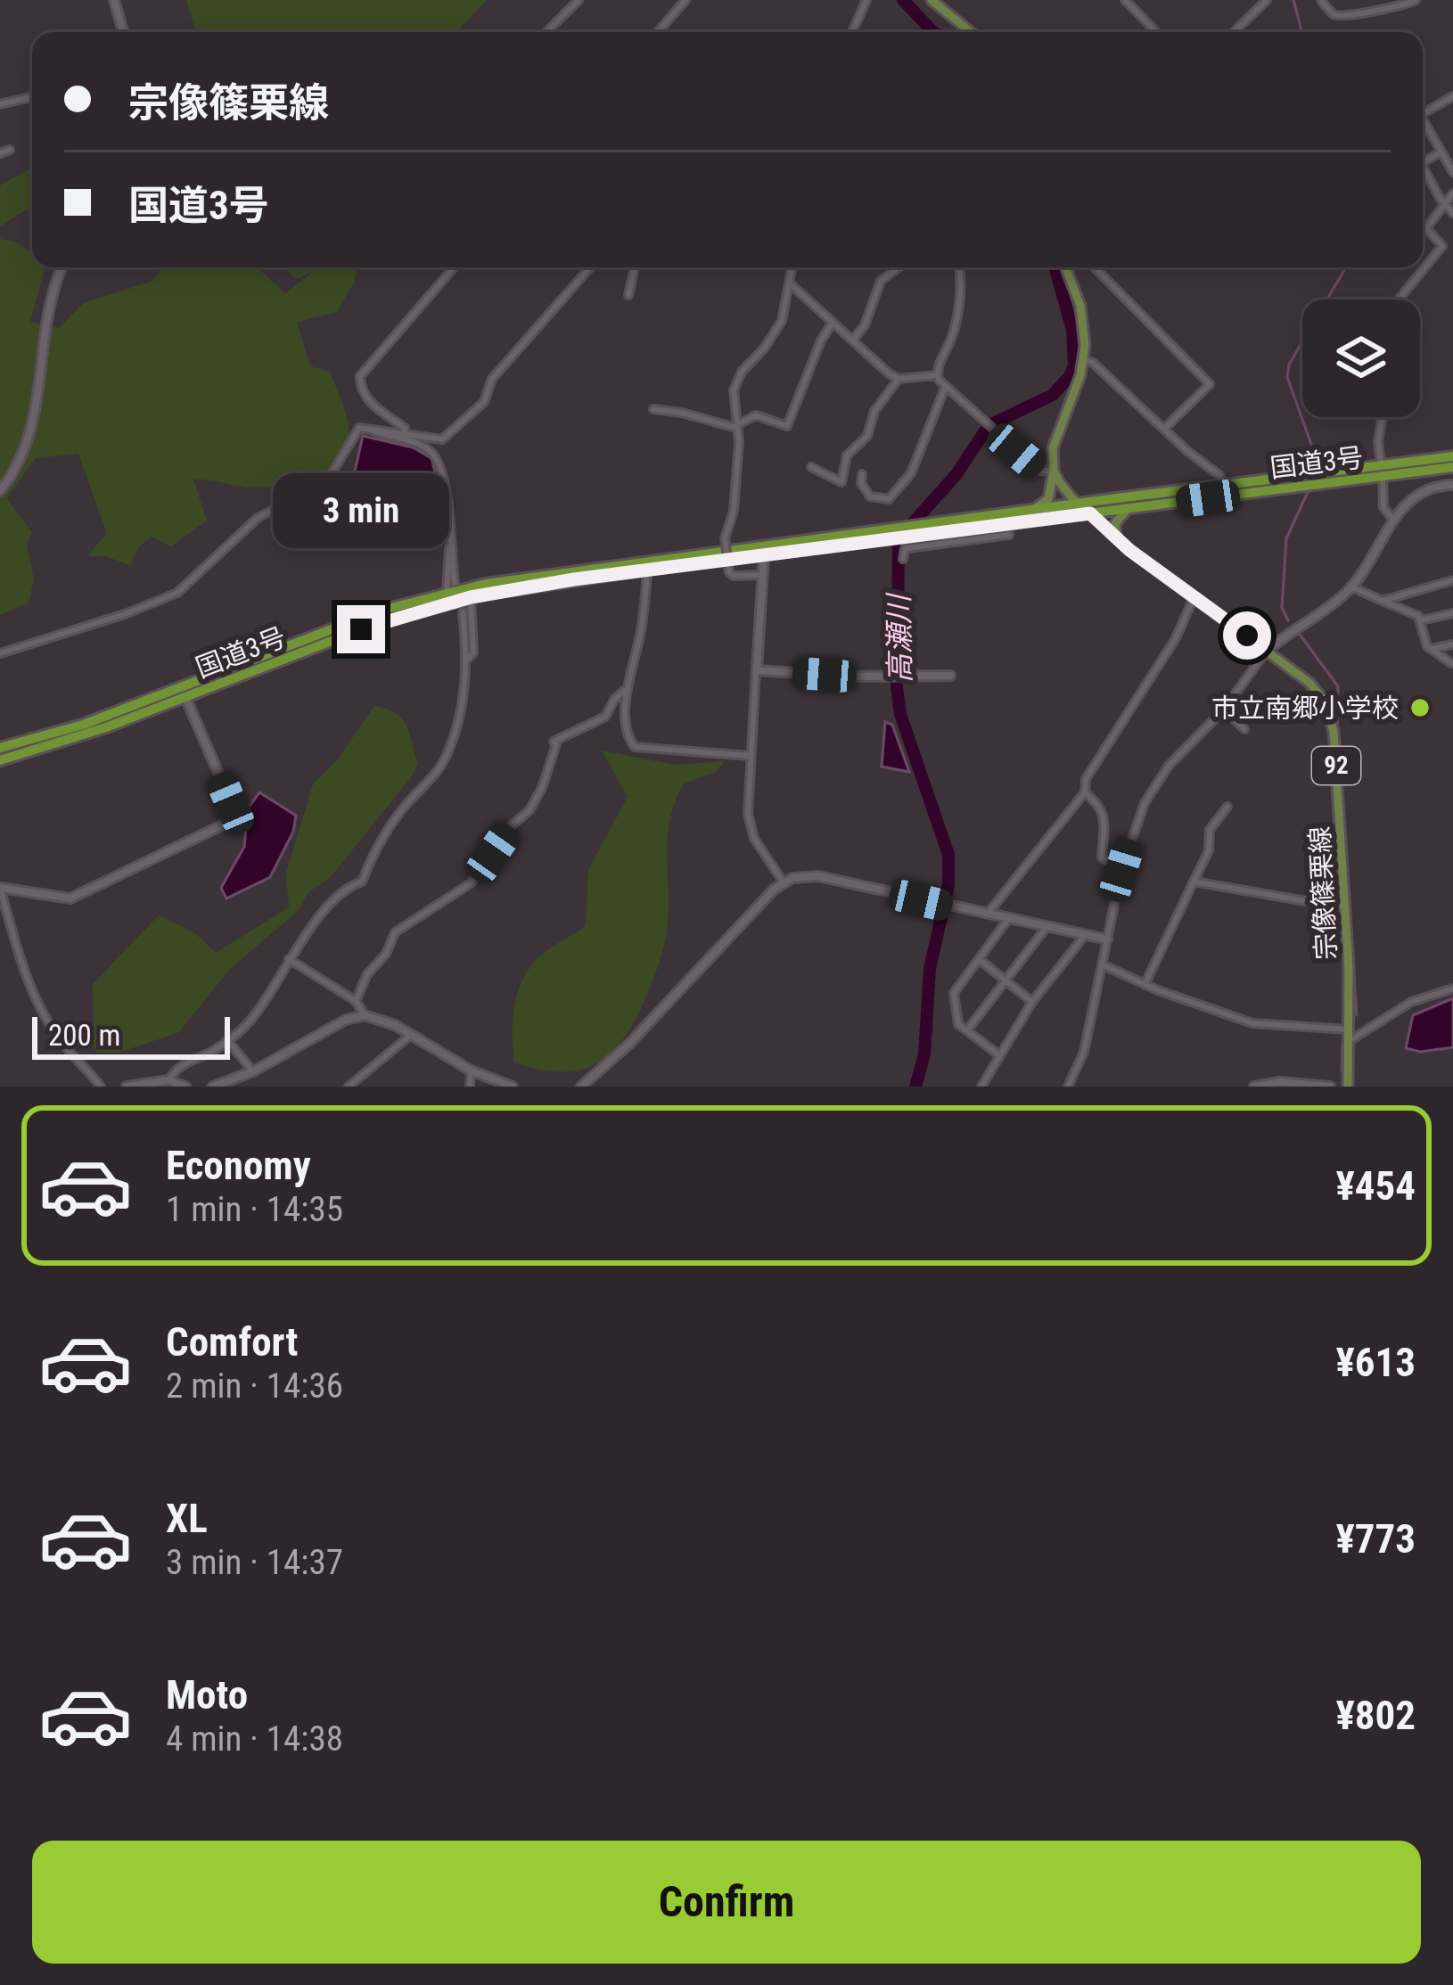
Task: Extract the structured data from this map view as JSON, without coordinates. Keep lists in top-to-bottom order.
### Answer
{
  "streets": {
    "highway": ["国道3号"],
    "main road": ["92", "宗像篠栗線"]
  },
  "crossings": [
    ["国道3号", "宗像篠栗線"]
  ],
  "water": ["高瀬川"],
  "places": ["市立南郷小学校"],
  "scale_bar": "200 m",
  "page": {
    "banner": ["宗像篠栗線", "国道3号"],
    "bubble": "3 min",
    "scale": "200 m",
    "list": [
      {
        "name": "Economy",
        "note": "1 min · 14:35",
        "value": "¥454"
      },
      {
        "name": "Comfort",
        "note": "2 min · 14:36",
        "value": "¥613"
      },
      {
        "name": "XL",
        "note": "3 min · 14:37",
        "value": "¥773"
      },
      {
        "name": "Moto",
        "note": "4 min · 14:38",
        "value": "¥802"
      }
    ],
    "buttons": "Confirm"
  }
}
